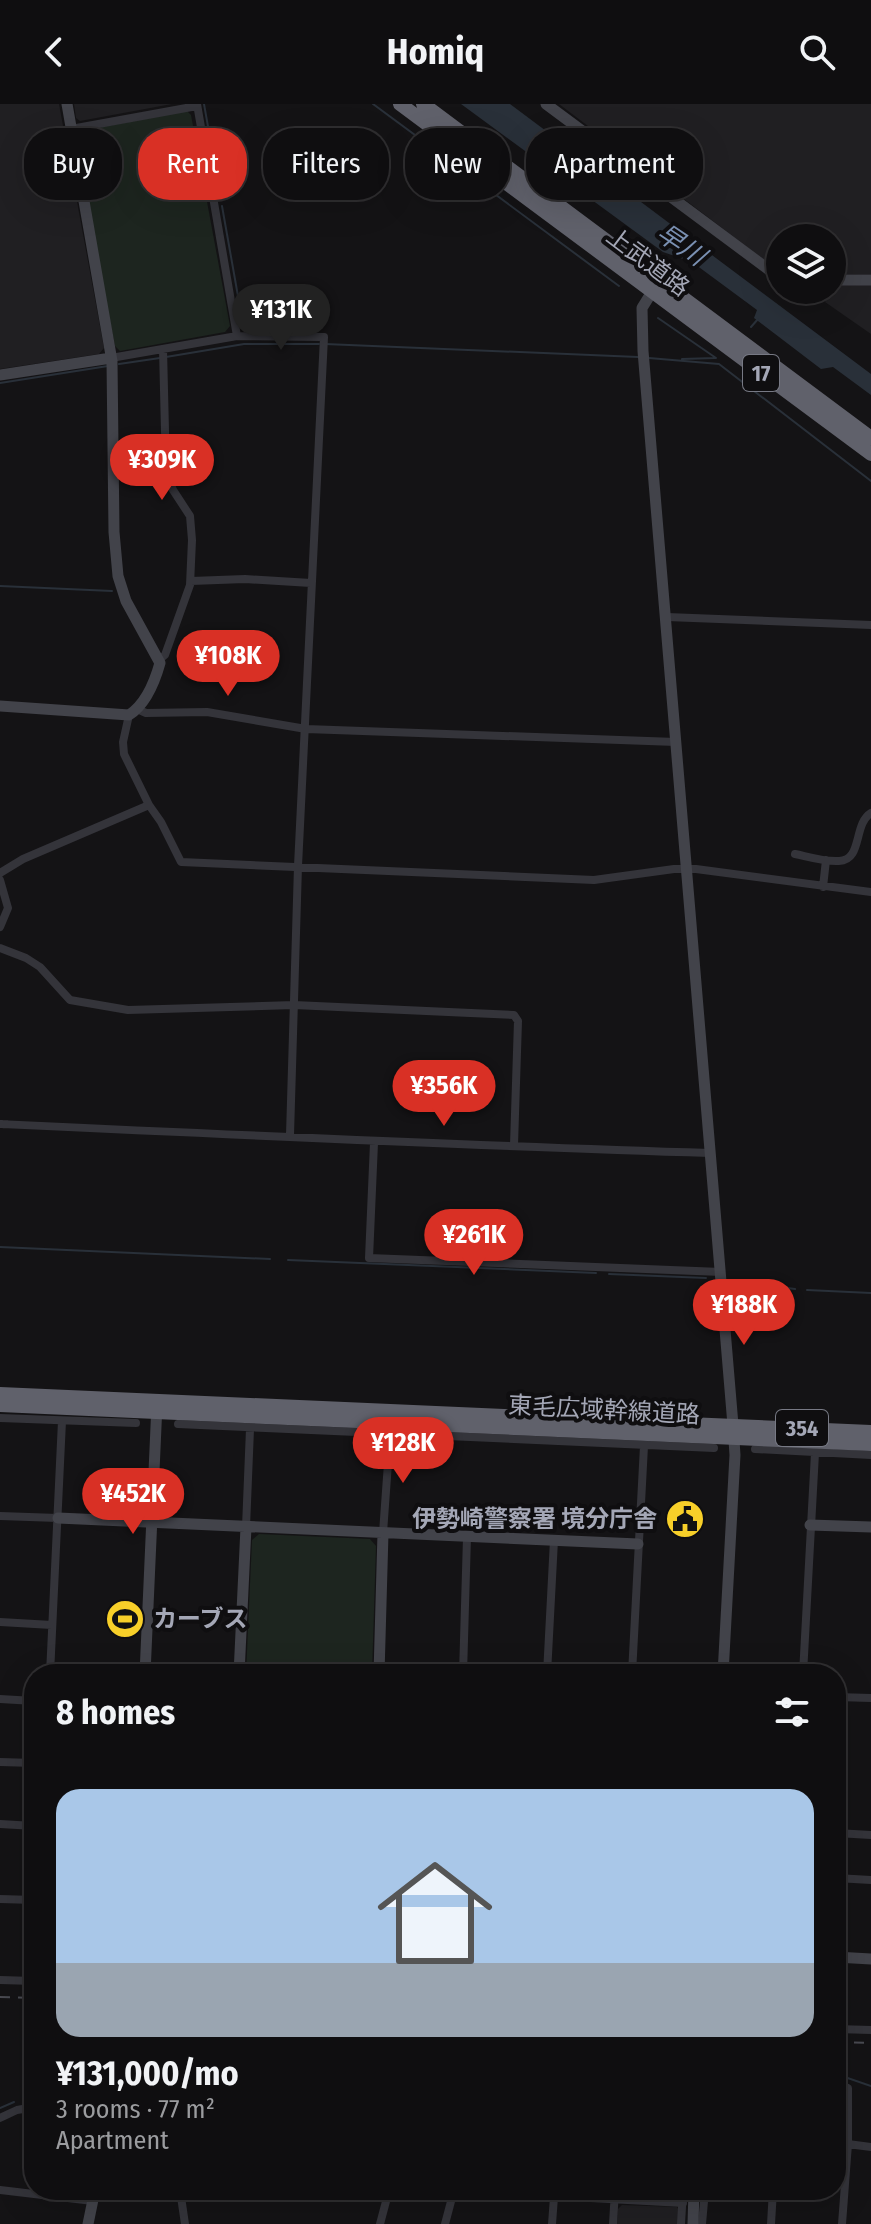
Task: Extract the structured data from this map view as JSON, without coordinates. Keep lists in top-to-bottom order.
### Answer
{
  "streets": {
    "highway": [
      "上武道路",
      "17",
      "東毛広域幹線道路",
      "354"
    ]
  },
  "water": ["早川"],
  "places": {
    "public building": ["伊勢崎警察署 境分庁舎"],
    "sports": ["カーブス"]
  },
  "page": {
    "header": "Homiq",
    "chip": [
      "Buy",
      "Rent",
      "Filters",
      "New",
      "Apartment"
    ],
    "price": [
      "¥131K",
      "¥309K",
      "¥108K",
      "¥356K",
      "¥261K",
      "¥188K",
      "¥128K",
      "¥452K"
    ],
    "heading": "8 homes",
    "list": [
      {
        "name": "¥131,000/mo",
        "note": "3 rooms · 77 m² · Apartment"
      }
    ]
  }
}
